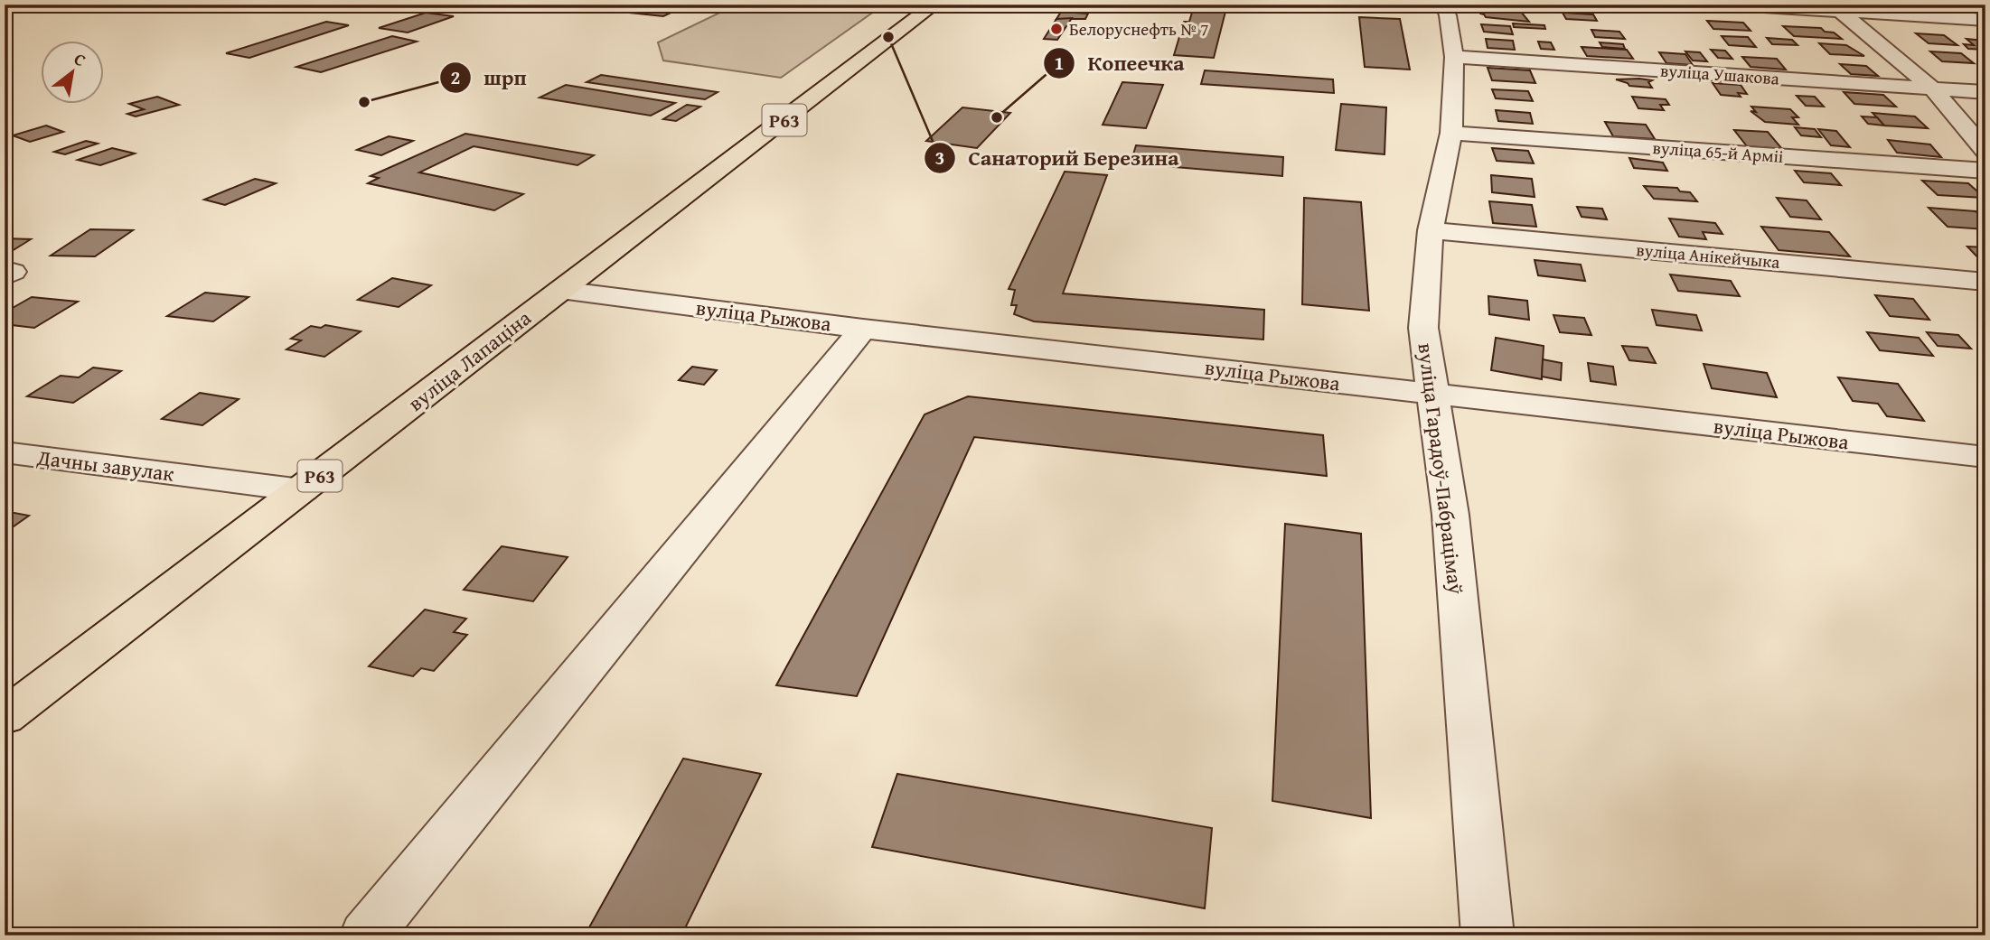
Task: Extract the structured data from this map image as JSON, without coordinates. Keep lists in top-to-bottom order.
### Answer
{
  "streets": {
    "main road": ["Р63", "вуліца Лапаціна"],
    "street": [
      "вуліца Ушакова",
      "вуліца 65-й Арміі",
      "вуліца Анікейчыка",
      "вуліца Рыжова",
      "Дачны завулак",
      "вуліца Гарадоў-Пабрацімаў"
    ]
  },
  "crossings": [
    ["вуліца Ушакова", "вуліца Гарадоў-Пабрацімаў"],
    ["вуліца 65-й Арміі", "вуліца Гарадоў-Пабрацімаў"],
    ["вуліца Анікейчыка", "вуліца Гарадоў-Пабрацімаў"],
    ["вуліца Рыжова", "вуліца Лапаціна"],
    ["вуліца Рыжова", "вуліца Гарадоў-Пабрацімаў"],
    ["вуліца Лапаціна", "Дачны завулак"]
  ],
  "places": [
    "Белоруснефть № 7",
    "Санаторий Березина",
    "шрп",
    "Копеечка"
  ],
  "north": "top right"
}
